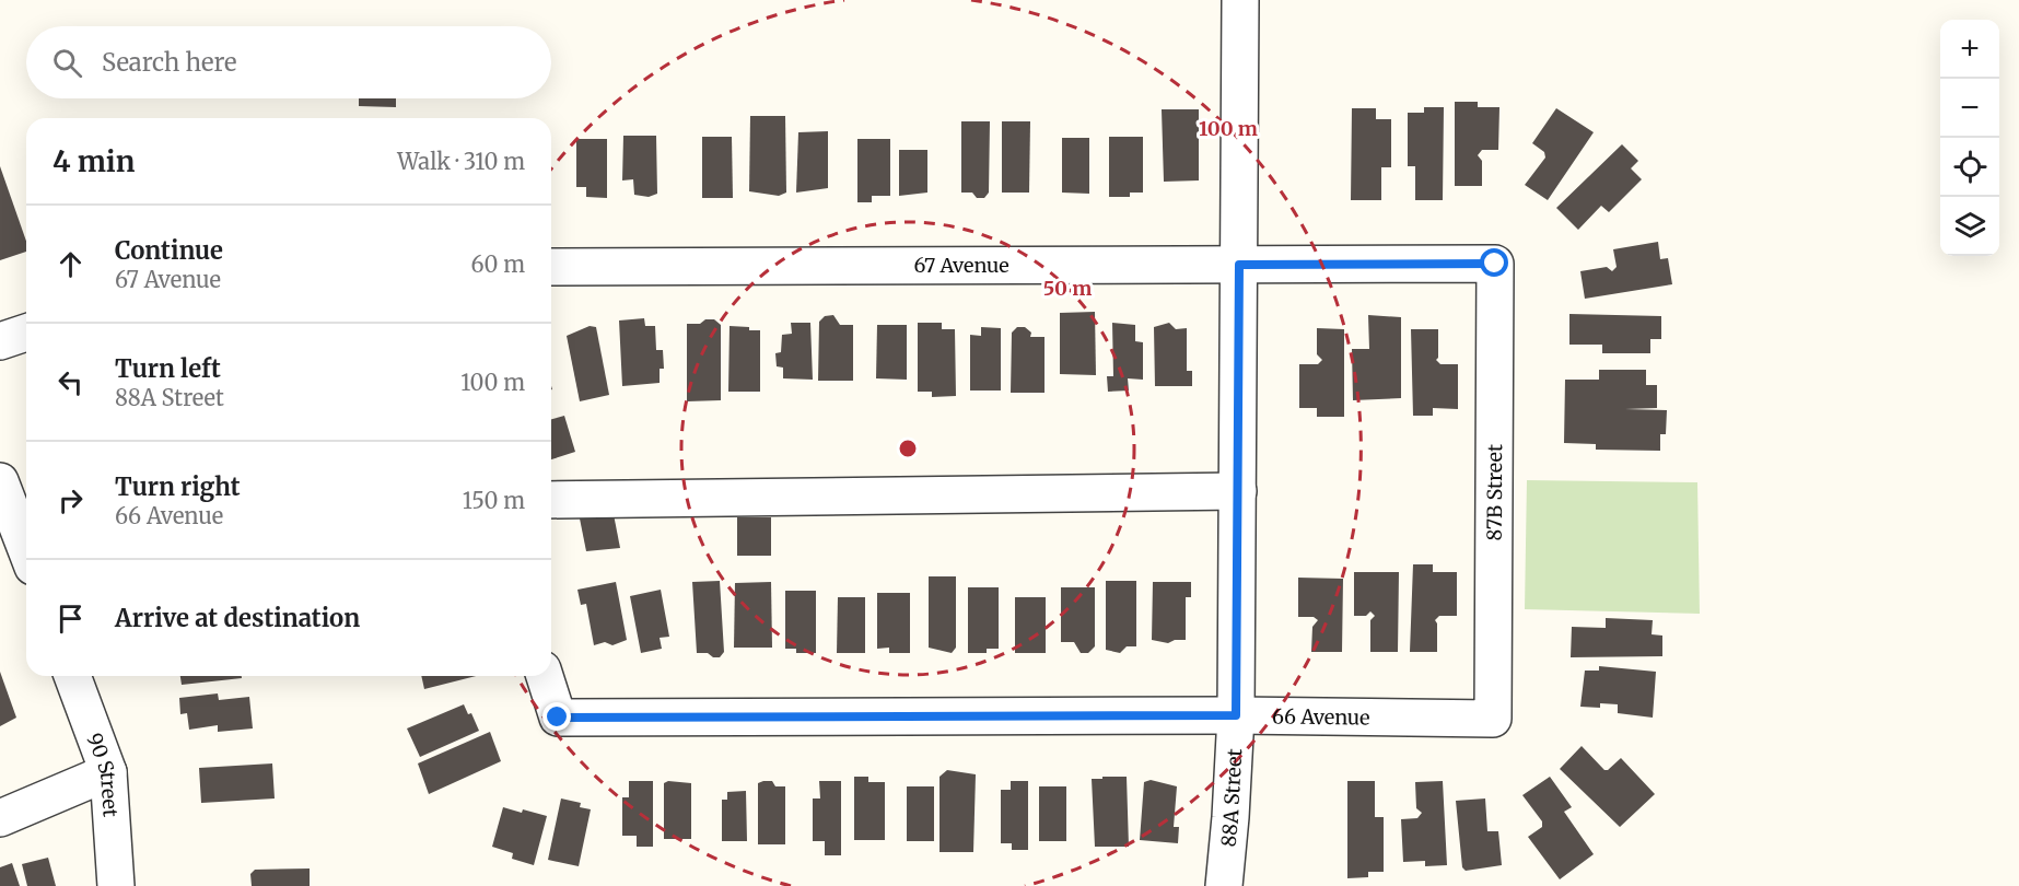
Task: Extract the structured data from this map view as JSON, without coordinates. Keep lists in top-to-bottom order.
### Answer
{
  "streets": {
    "street": [
      "67 Avenue",
      "87B Street",
      "66 Avenue",
      "90 Street",
      "88A Street"
    ]
  },
  "crossings": [
    ["67 Avenue", "87B Street"],
    ["67 Avenue", "88A Street"],
    ["87B Street", "66 Avenue"],
    ["66 Avenue", "88A Street"]
  ],
  "page": {
    "map_buttons": ["+", "−"],
    "search": "Search here",
    "heading": ["4 min", "Walk · 310 m"],
    "list": [
      ["Continue", "67 Avenue", "60 m"],
      ["Turn left", "88A Street", "100 m"],
      ["Turn right", "66 Avenue", "150 m"],
      "Arrive at destination"
    ]
  },
  "rings": ["100 m", "50 m"]
}
